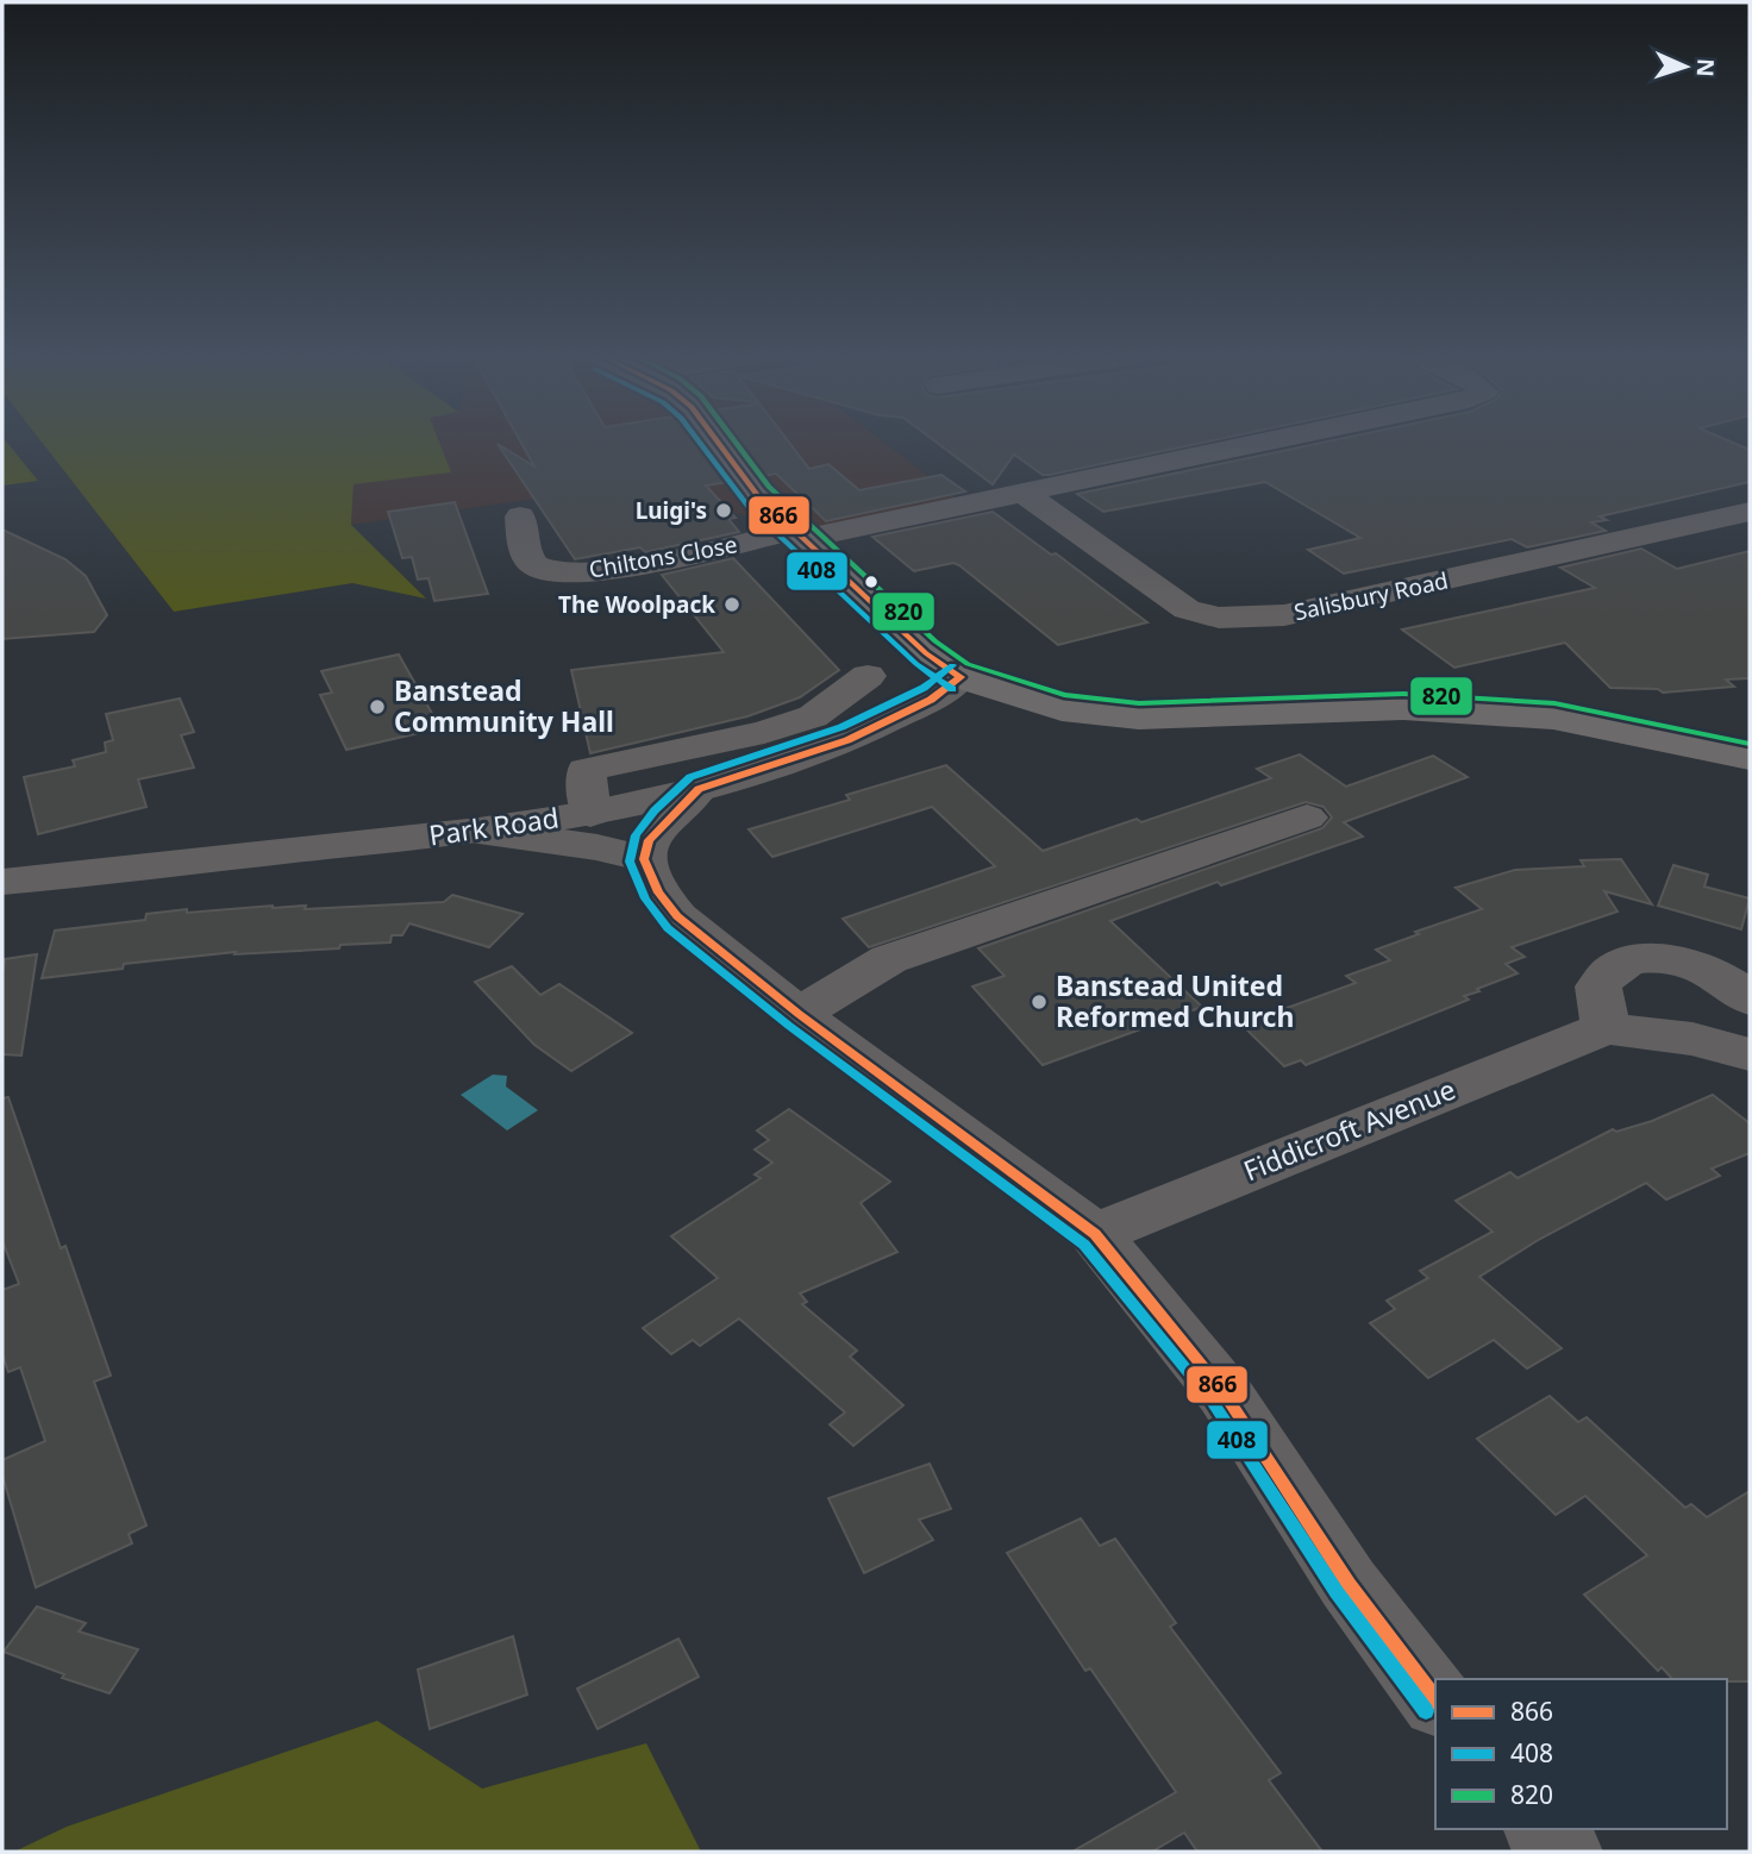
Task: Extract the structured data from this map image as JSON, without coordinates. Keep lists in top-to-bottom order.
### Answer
{
  "streets": {
    "street": [
      "Chiltons Close",
      "Salisbury Road",
      "Park Road",
      "Fiddicroft Avenue"
    ]
  },
  "places": [
    "Luigi's",
    "The Woolpack",
    "Banstead Community Hall",
    "Banstead United Reformed Church"
  ],
  "lines": ["transit line 866", "transit line 408", "transit line 820"],
  "legend": ["866", "408", "820"],
  "north": "right"
}
